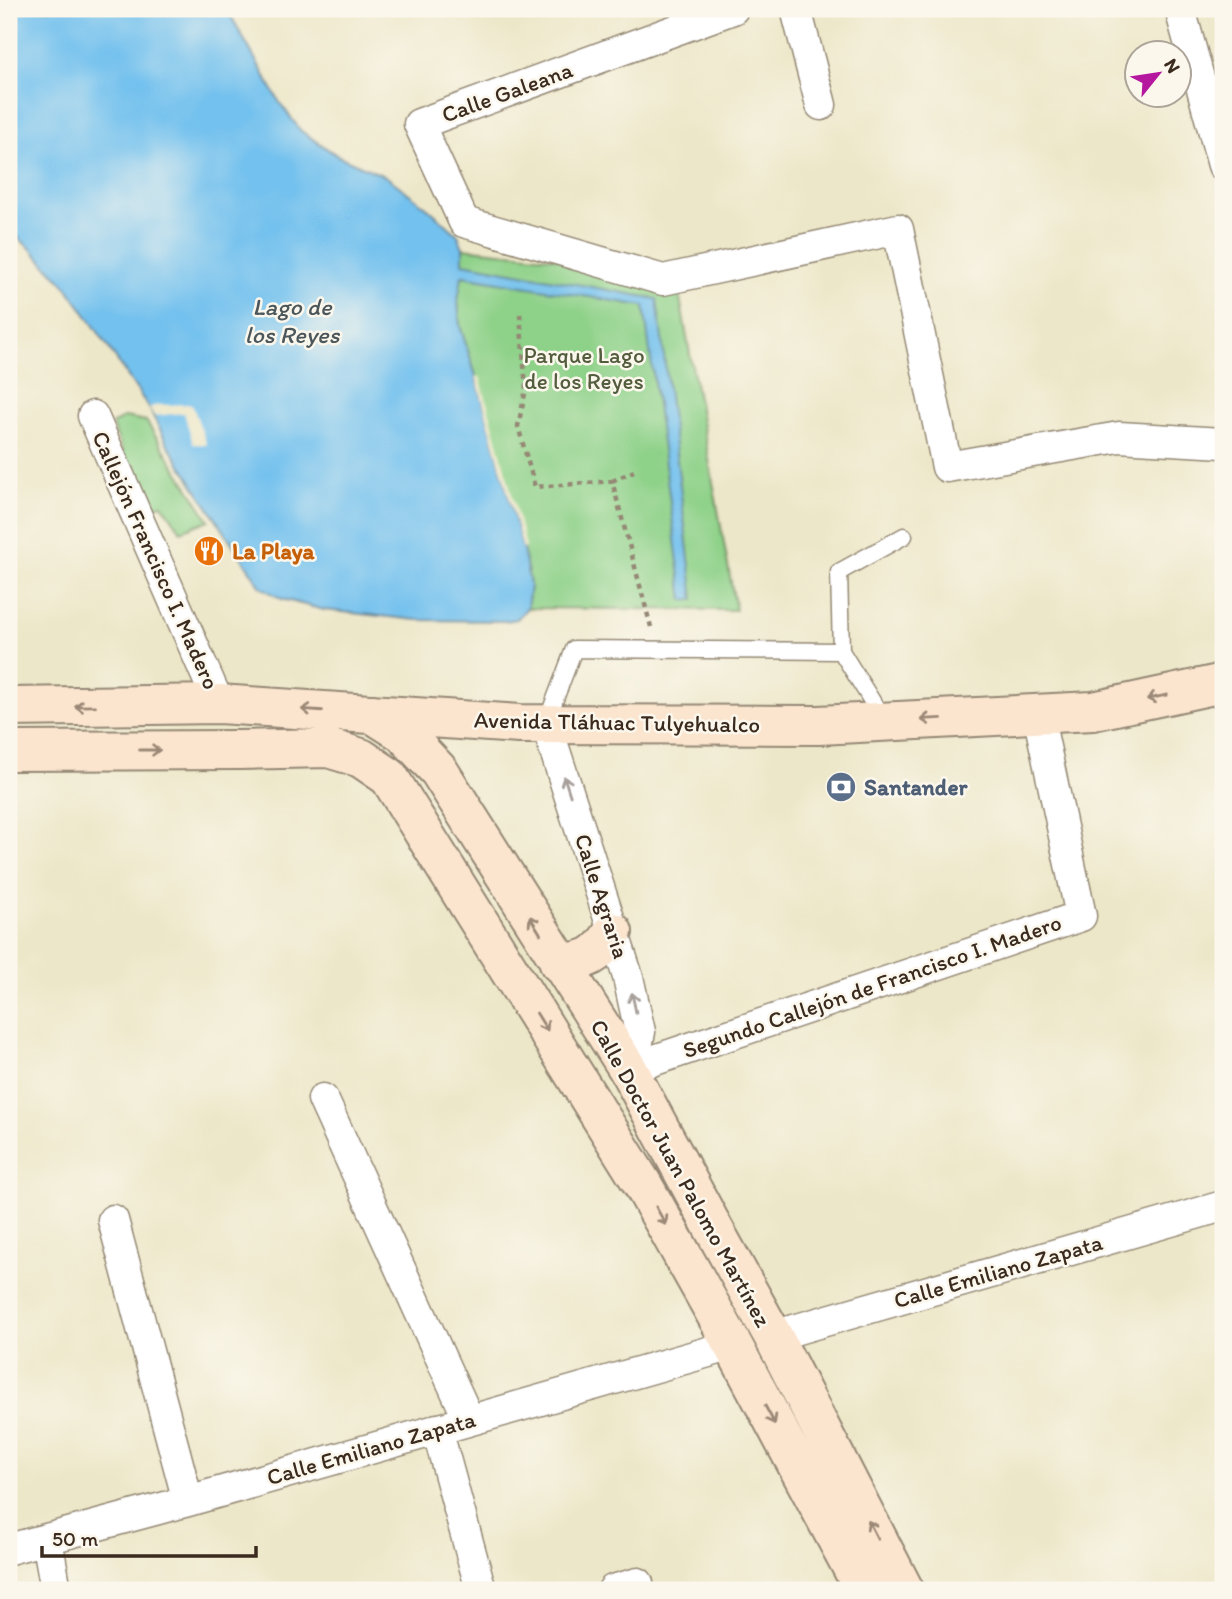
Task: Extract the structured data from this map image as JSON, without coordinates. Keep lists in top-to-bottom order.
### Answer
{
  "streets": {
    "street": [
      "Calle Galeana",
      "Callejón Francisco I. Madero",
      "Avenida Tláhuac Tulyehualco",
      "Calle Agraria",
      "Segundo Callejón de Francisco I. Madero",
      "Calle Doctor Juan Palomo Martínez",
      "Calle Emiliano Zapata"
    ]
  },
  "crossings": [
    ["Callejón Francisco I. Madero", "Avenida Tláhuac Tulyehualco"],
    ["Avenida Tláhuac Tulyehualco", "Calle Agraria"],
    ["Avenida Tláhuac Tulyehualco", "Segundo Callejón de Francisco I. Madero"],
    ["Avenida Tláhuac Tulyehualco", "Calle Doctor Juan Palomo Martínez"],
    ["Calle Agraria", "Segundo Callejón de Francisco I. Madero"],
    ["Calle Agraria", "Calle Doctor Juan Palomo Martínez"],
    ["Segundo Callejón de Francisco I. Madero", "Calle Doctor Juan Palomo Martínez"],
    ["Calle Doctor Juan Palomo Martínez", "Calle Emiliano Zapata"]
  ],
  "one_way": ["Avenida Tláhuac Tulyehualco", "Calle Agraria"],
  "water": ["Lago de los Reyes"],
  "parks": ["Parque Lago de los Reyes"],
  "places": {
    "restaurant": ["La Playa"],
    "bank": ["Santander"]
  },
  "scale_bar": "50 m",
  "north": "top right"
}
